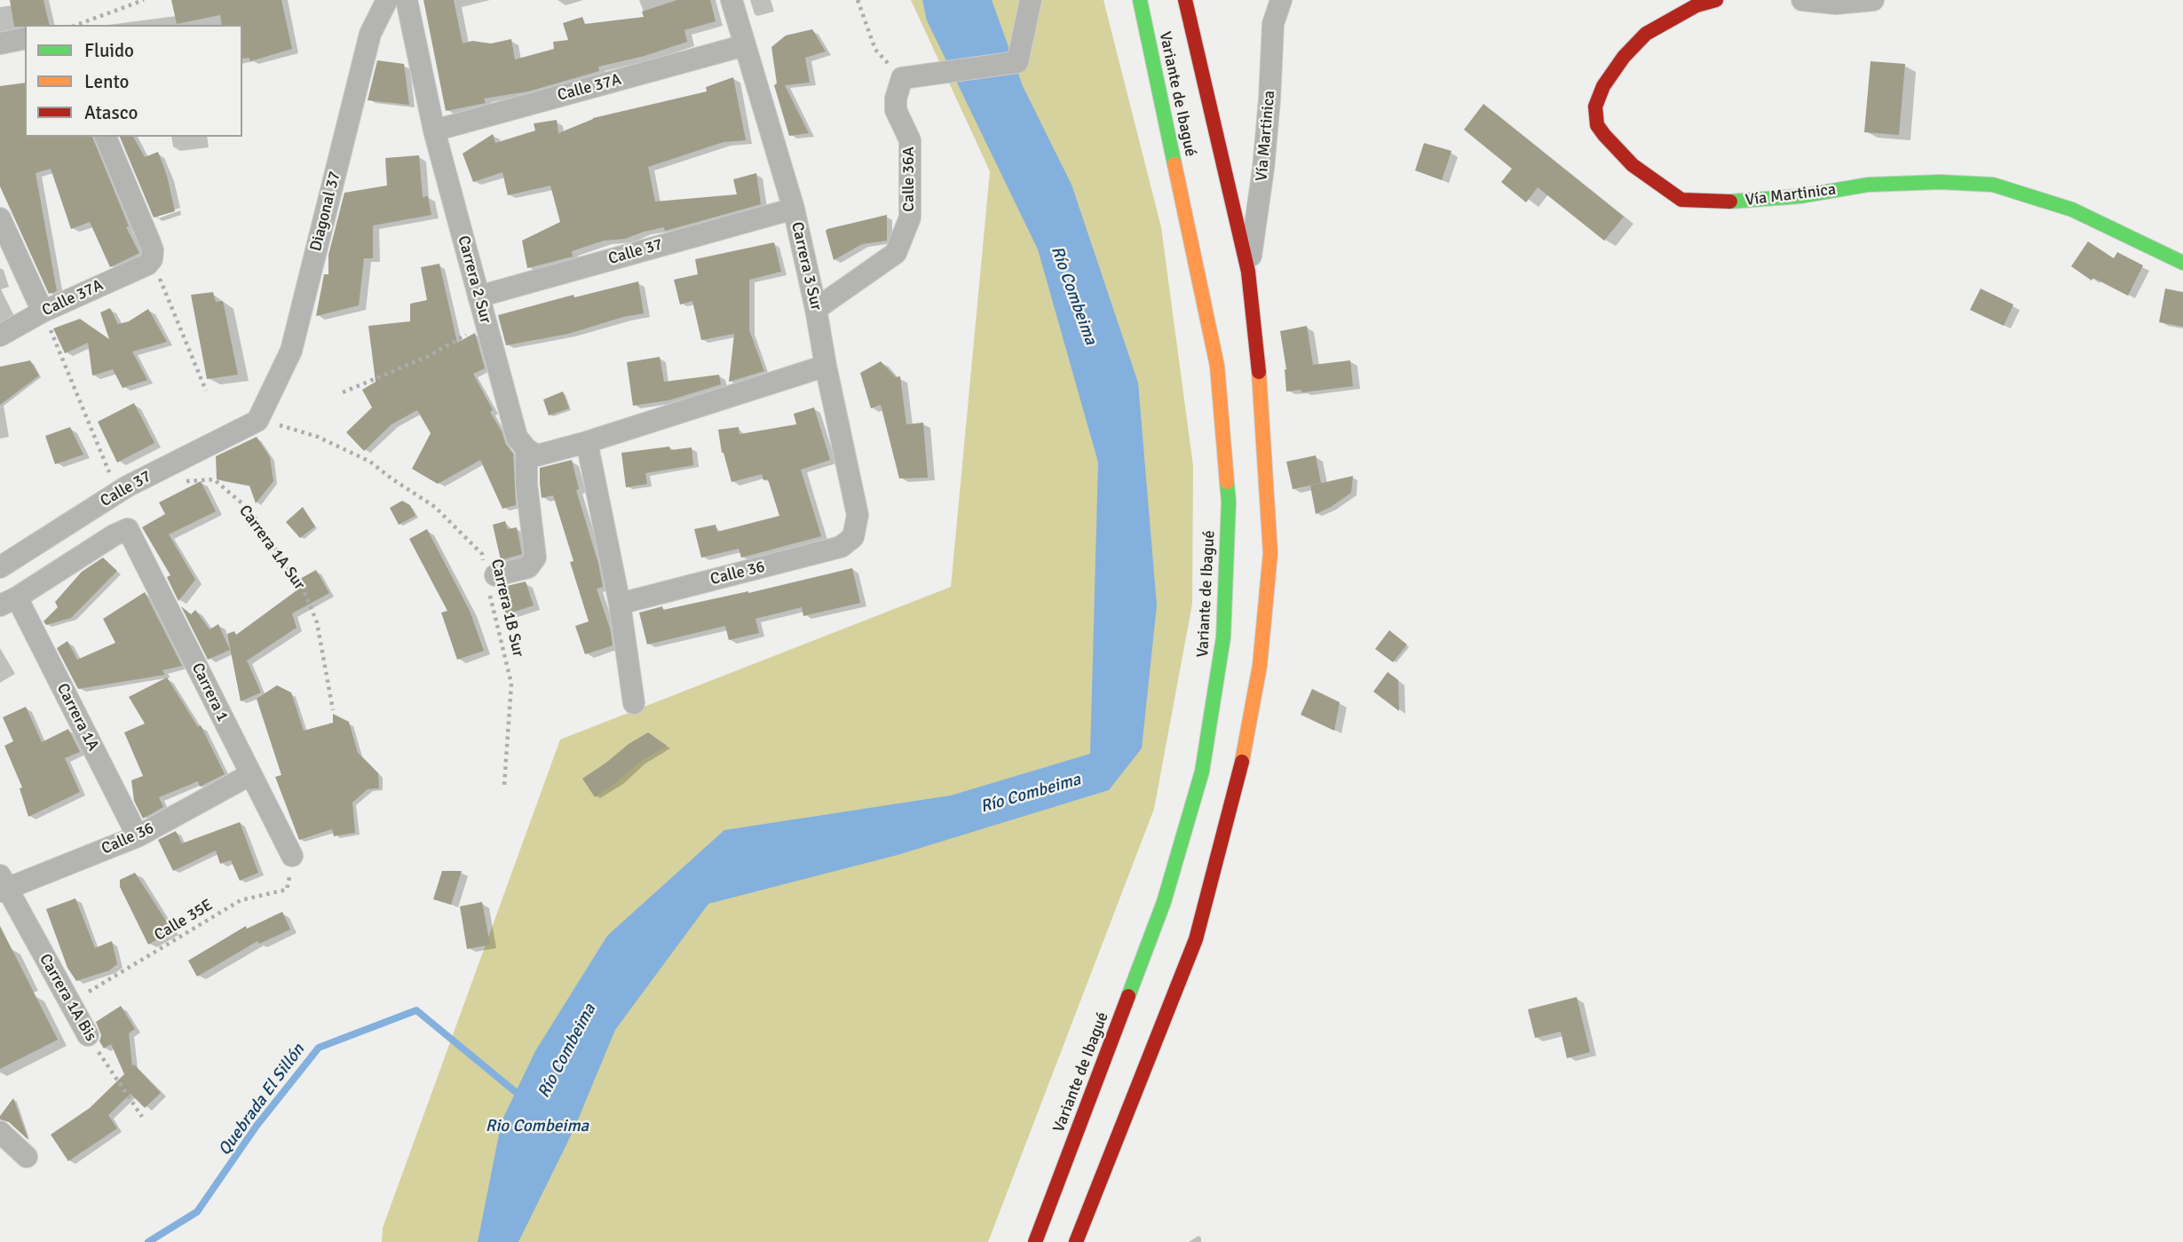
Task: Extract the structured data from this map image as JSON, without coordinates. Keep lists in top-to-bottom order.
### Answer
{
  "streets": {
    "main road": ["Variante de Ibagué", "Vía Martinica"],
    "street": [
      "Calle 37A",
      "Calle 36A",
      "Diagonal 37",
      "Calle 37",
      "Carrera 3 Sur",
      "Carrera 2 Sur",
      "Calle 36",
      "Carrera 1",
      "Carrera 1A",
      "Carrera 1A Bis"
    ],
    "path": ["Carrera 1A Sur", "Carrera 1B Sur", "Calle 35E"]
  },
  "crossings": [
    ["Calle 37A", "Carrera 3 Sur"],
    ["Calle 37A", "Carrera 2 Sur"],
    ["Variante de Ibagué", "Vía Martinica"],
    ["Calle 36A", "Carrera 3 Sur"],
    ["Diagonal 37", "Calle 37"],
    ["Diagonal 37", "Carrera 1B Sur"],
    ["Calle 37", "Carrera 3 Sur"],
    ["Calle 37", "Carrera 2 Sur"],
    ["Calle 37", "Carrera 1B Sur"],
    ["Carrera 3 Sur", "Calle 36"],
    ["Carrera 2 Sur", "Carrera 1B Sur"],
    ["Calle 36", "Carrera 1"],
    ["Calle 36", "Carrera 1A"],
    ["Calle 36", "Carrera 1A Bis"],
    ["Carrera 1", "Carrera 1A"],
    ["Carrera 1", "Calle 35E"],
    ["Calle 35E", "Carrera 1A Bis"]
  ],
  "water": ["Río Combeima", "Quebrada El Sillón", "Rio Combeima"],
  "legend": ["Fluido", "Lento", "Atasco"]
}
